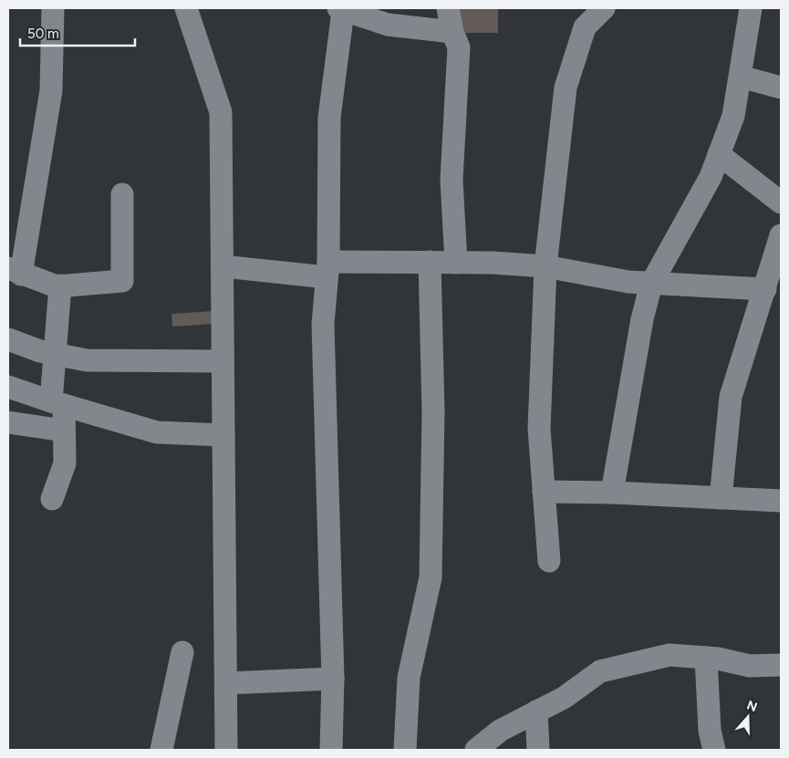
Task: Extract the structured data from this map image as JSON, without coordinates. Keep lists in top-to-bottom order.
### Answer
{
  "scale_bar": "50 m",
  "north": "top"
}
